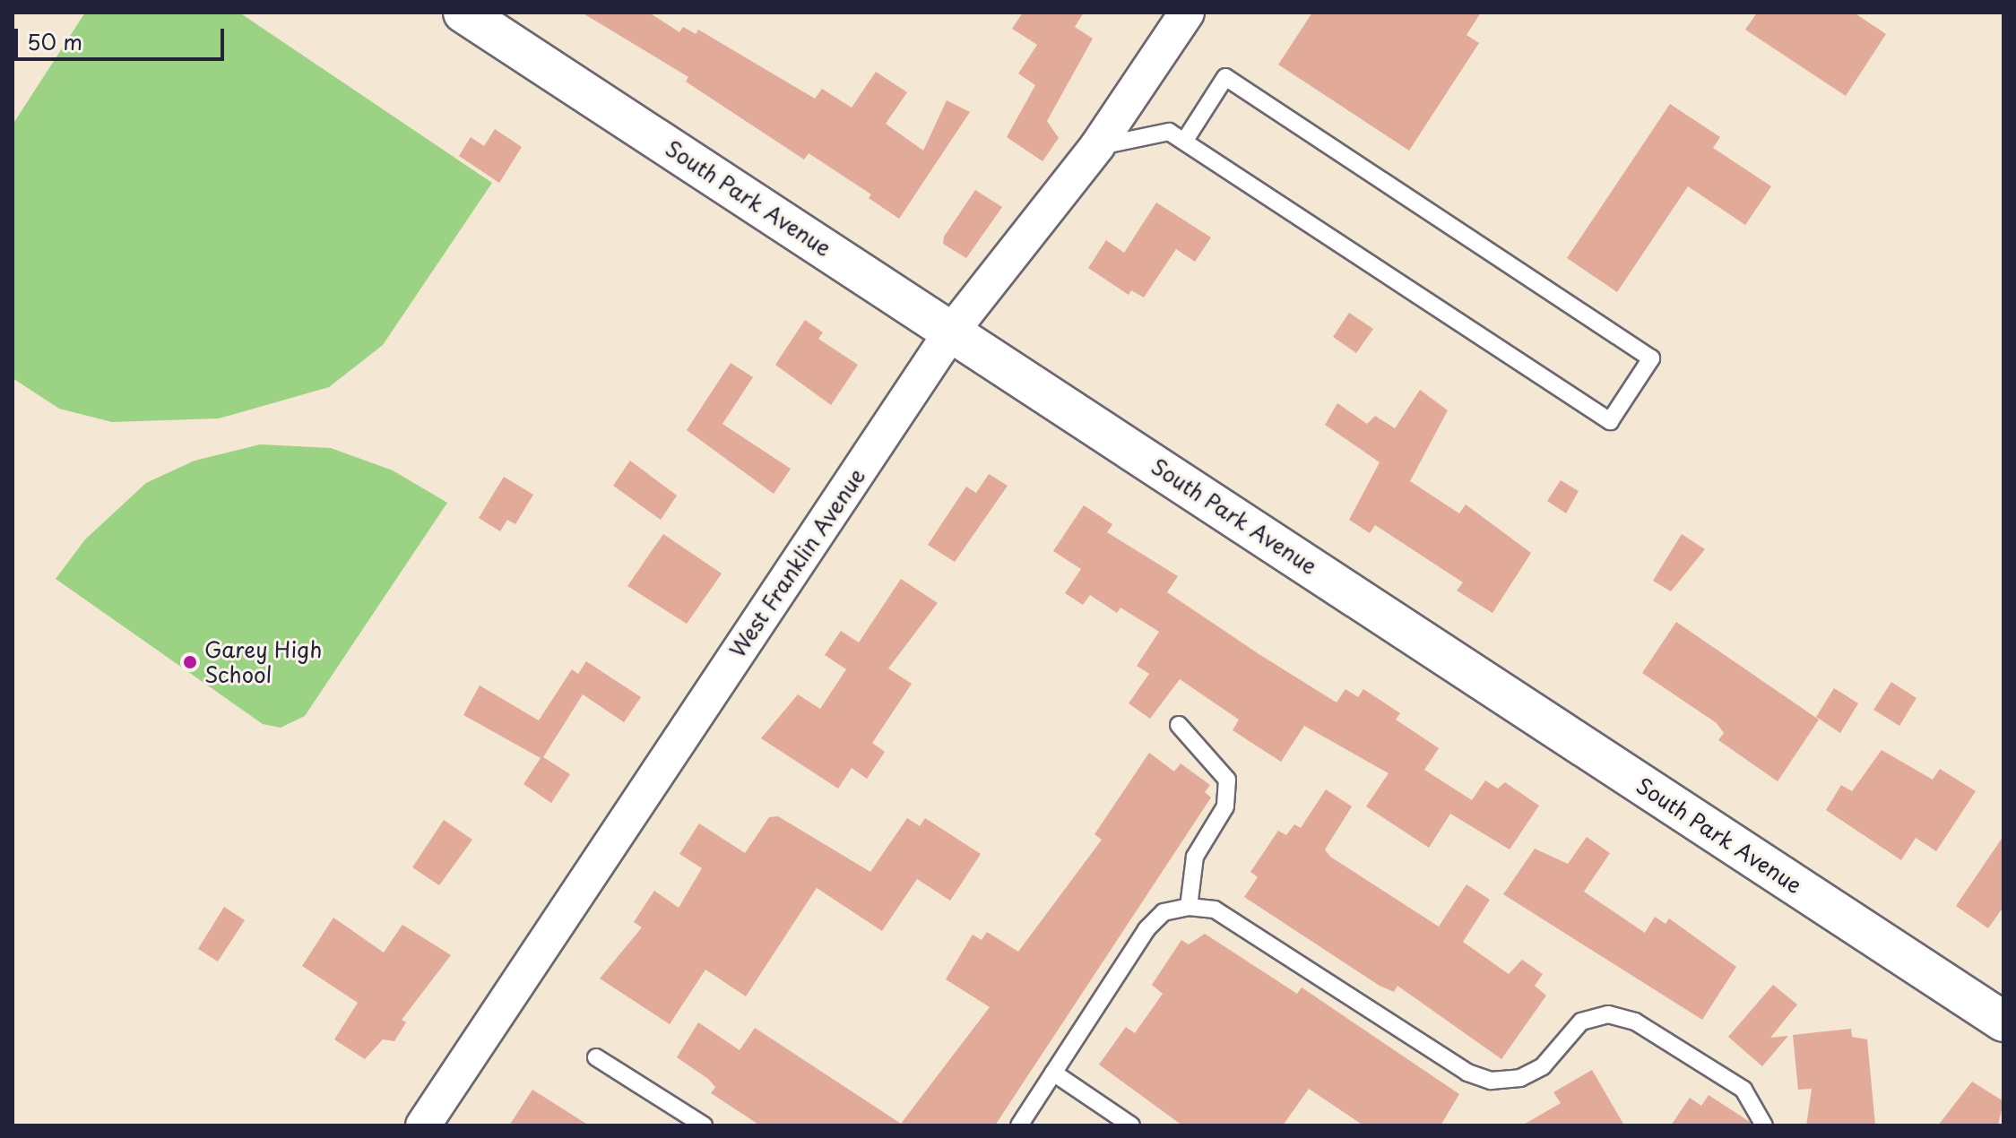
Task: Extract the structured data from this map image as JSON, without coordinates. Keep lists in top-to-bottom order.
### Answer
{
  "streets": {
    "street": ["South Park Avenue", "West Franklin Avenue"]
  },
  "crossings": [
    ["South Park Avenue", "West Franklin Avenue"]
  ],
  "places": ["Garey High School"],
  "scale_bar": "50 m"
}
